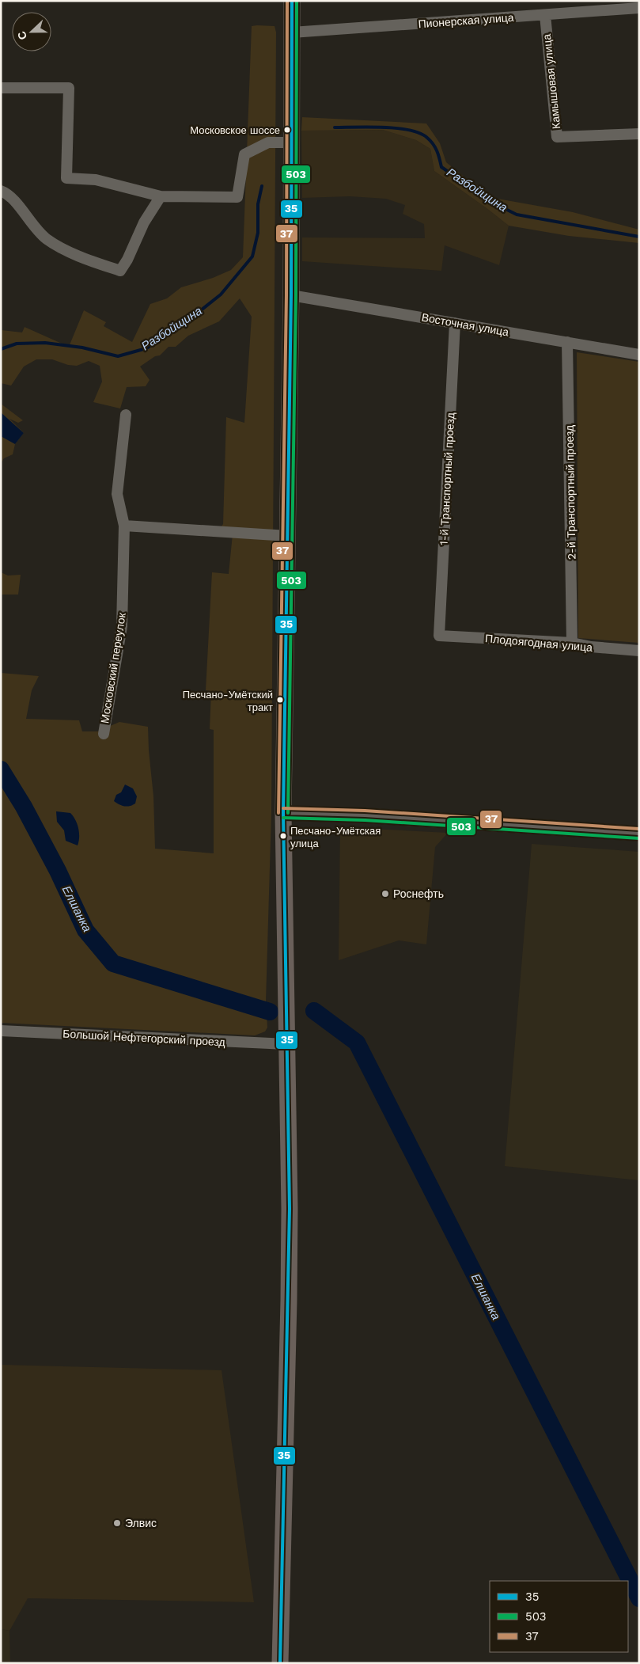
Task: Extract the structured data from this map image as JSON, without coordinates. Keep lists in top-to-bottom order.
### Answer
{
  "streets": {
    "street": [
      "Пионерская улица",
      "Камышовая улица",
      "Восточная улица",
      "1-й Транспортный проезд",
      "2-й Транспортный проезд",
      "Плодоягодная улица",
      "Московский переулок",
      "Большой Нефтегорский проезд"
    ]
  },
  "crossings": [
    ["Пионерская улица", "Камышовая улица"],
    ["Восточная улица", "1-й Транспортный проезд"],
    ["Восточная улица", "2-й Транспортный проезд"],
    ["1-й Транспортный проезд", "Плодоягодная улица"],
    ["2-й Транспортный проезд", "Плодоягодная улица"]
  ],
  "water": ["Разбойщина", "Елшанка"],
  "places": [
    "Московское шоссе",
    "Песчано-Умётский тракт",
    "Песчано-Умётская улица",
    "Роснефть",
    "Элвис"
  ],
  "lines": ["transit line 35", "transit line 503", "transit line 37"],
  "legend": ["35", "503", "37"],
  "north": "left"
}
